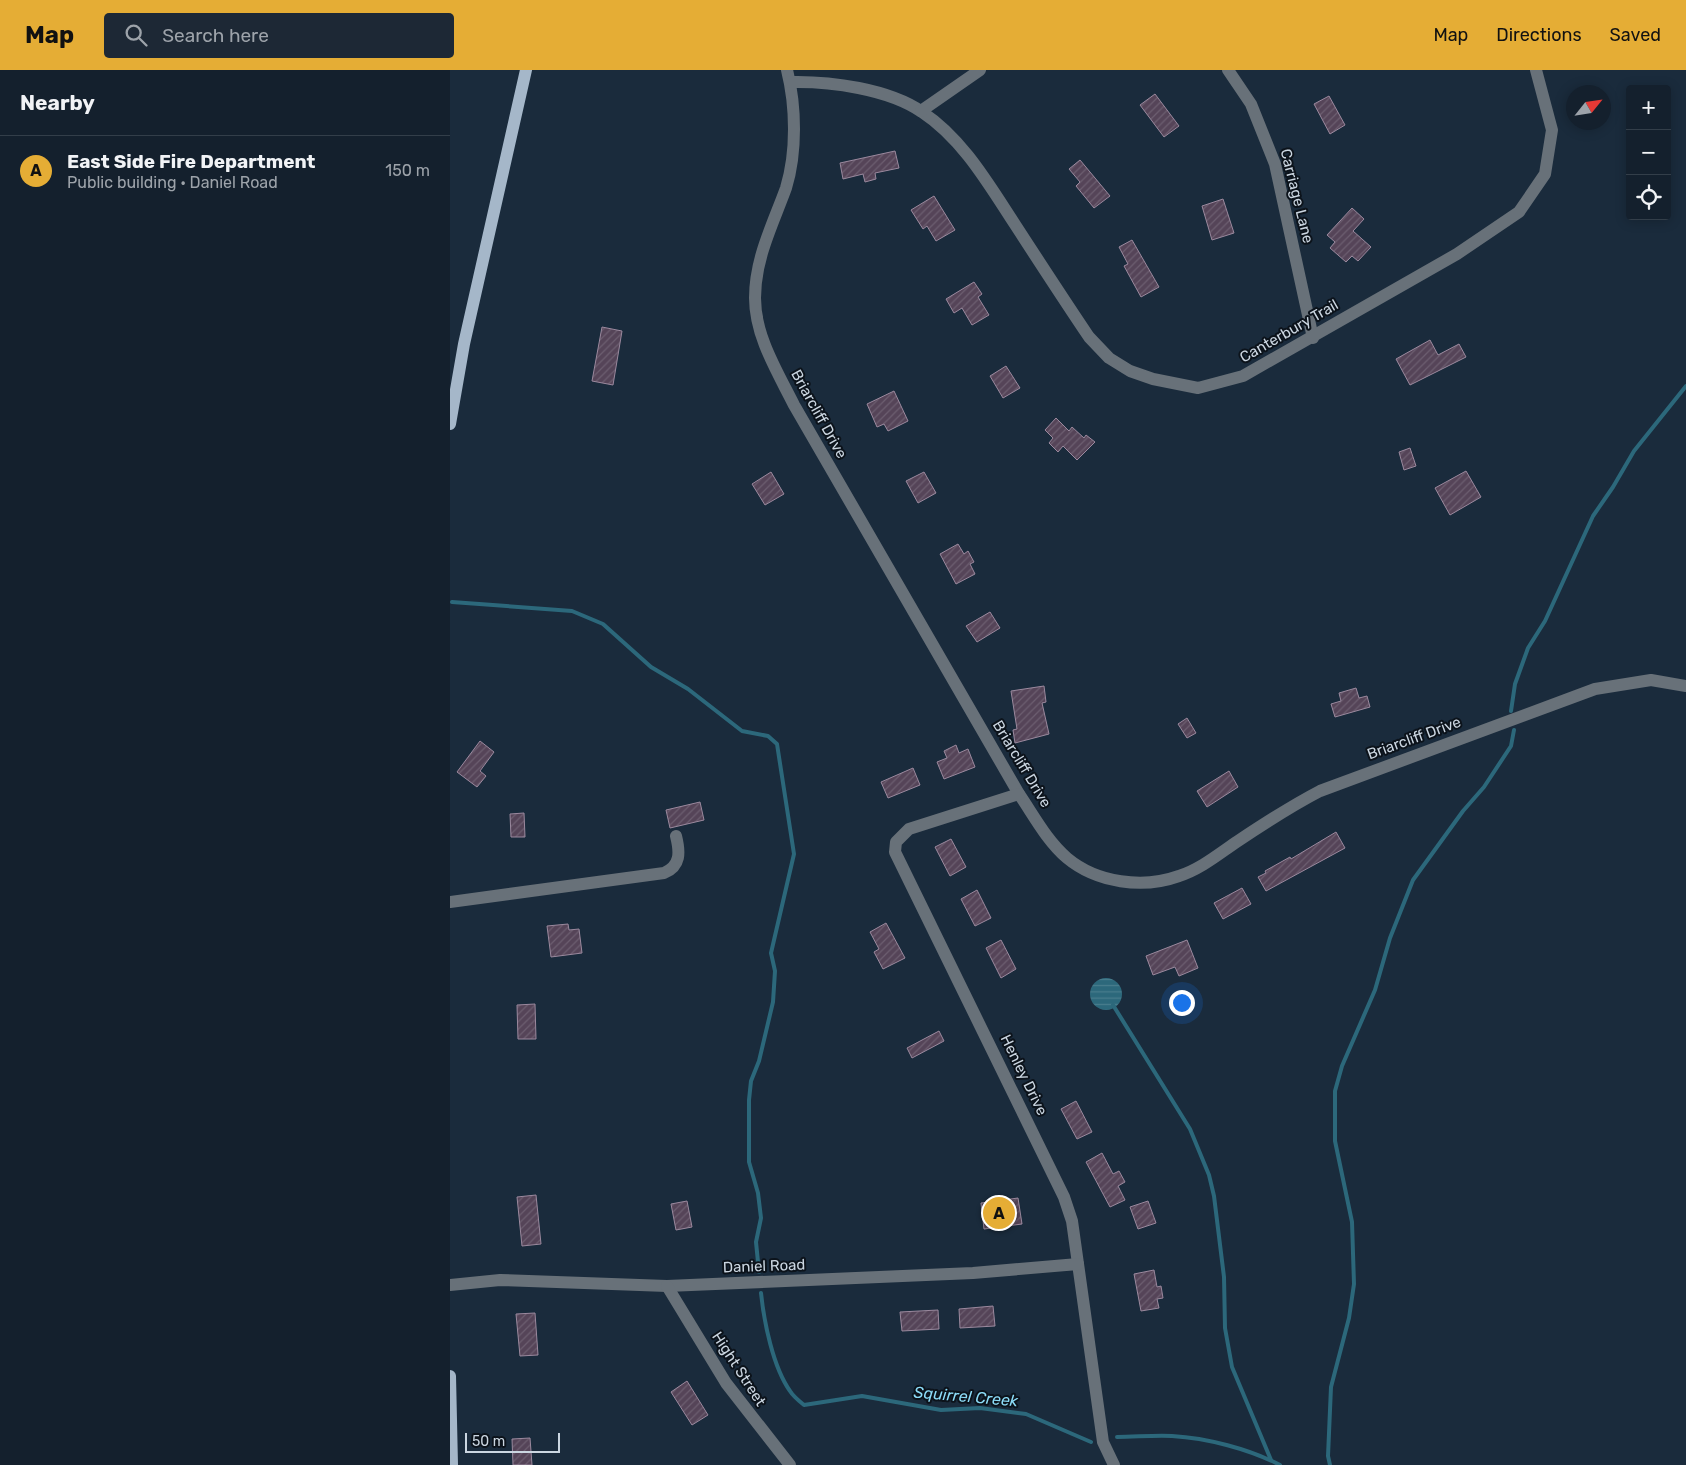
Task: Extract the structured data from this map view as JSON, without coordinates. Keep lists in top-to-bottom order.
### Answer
{
  "streets": {
    "street": [
      "Carriage Lane",
      "Canterbury Trail",
      "Briarcliff Drive",
      "Henley Drive",
      "Daniel Road",
      "Hight Street"
    ]
  },
  "crossings": [
    ["Carriage Lane", "Canterbury Trail"],
    ["Canterbury Trail", "Briarcliff Drive"],
    ["Briarcliff Drive", "Henley Drive"],
    ["Henley Drive", "Daniel Road"],
    ["Daniel Road", "Hight Street"]
  ],
  "water": ["Squirrel Creek"],
  "scale_bar": "50 m",
  "north": "top right",
  "page": {
    "header": "Map",
    "search": "Search here",
    "nav": ["Map", "Directions", "Saved"],
    "heading": "Nearby",
    "map_buttons": ["+", "−"],
    "list": [
      {
        "mark": "A",
        "name": "East Side Fire Department",
        "note": "Public building · Daniel Road",
        "value": "150 m"
      }
    ],
    "pins": "A",
    "scale": "50 m"
  }
}
